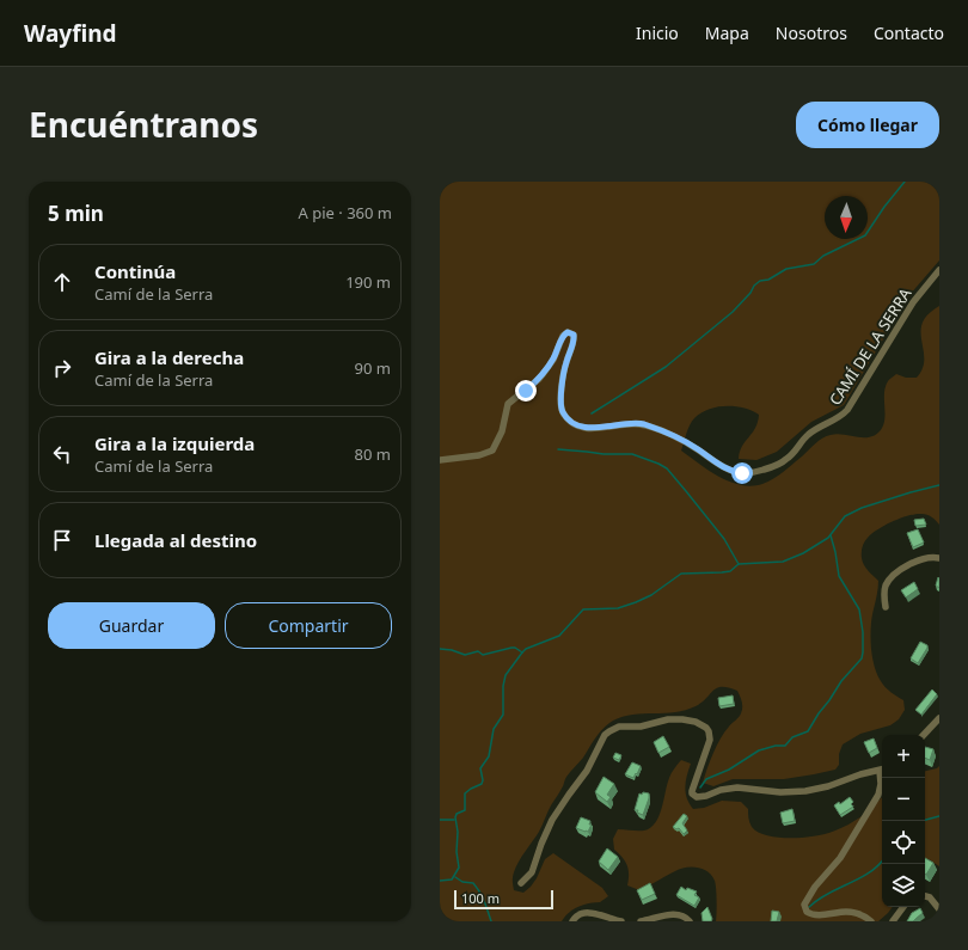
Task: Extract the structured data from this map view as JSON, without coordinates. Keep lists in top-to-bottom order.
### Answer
{
  "streets": {
    "street": ["CAMÍ DE LA SERRA"]
  },
  "scale_bar": "100 m",
  "north": "bottom",
  "page": {
    "header": "Wayfind",
    "nav": [
      "Inicio",
      "Mapa",
      "Nosotros",
      "Contacto"
    ],
    "title": "Encuéntranos",
    "buttons": [
      "Cómo llegar",
      ["Guardar", "Compartir"]
    ],
    "heading": ["5 min", "A pie · 360 m"],
    "list": [
      ["Continúa", "Camí de la Serra", "190 m"],
      ["Gira a la derecha", "Camí de la Serra", "90 m"],
      ["Gira a la izquierda", "Camí de la Serra", "80 m"],
      "Llegada al destino"
    ],
    "map_buttons": ["+", "−"],
    "scale": "100 m"
  }
}
